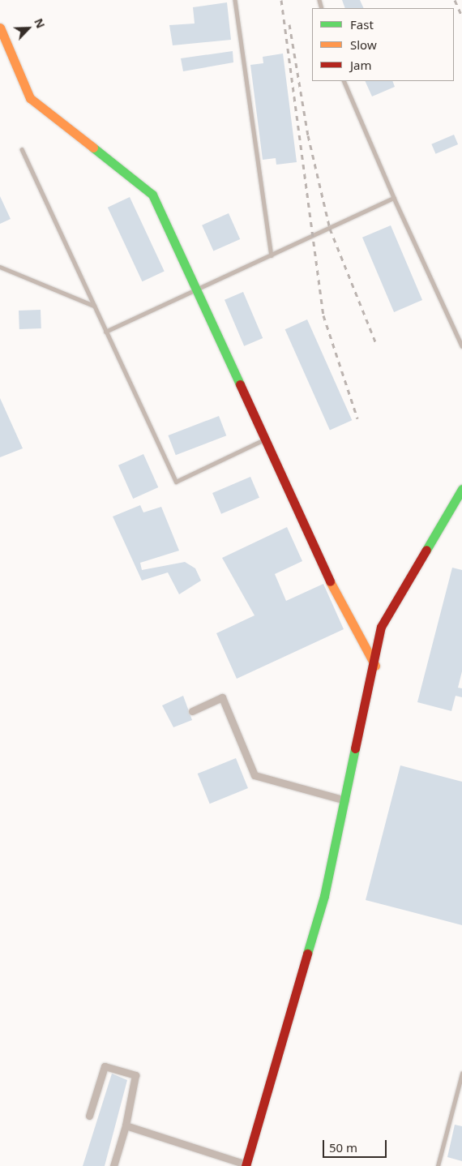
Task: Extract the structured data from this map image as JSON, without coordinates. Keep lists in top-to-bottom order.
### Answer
{
  "legend": ["Fast", "Slow", "Jam"],
  "scale_bar": "50 m",
  "north": "top right"
}
